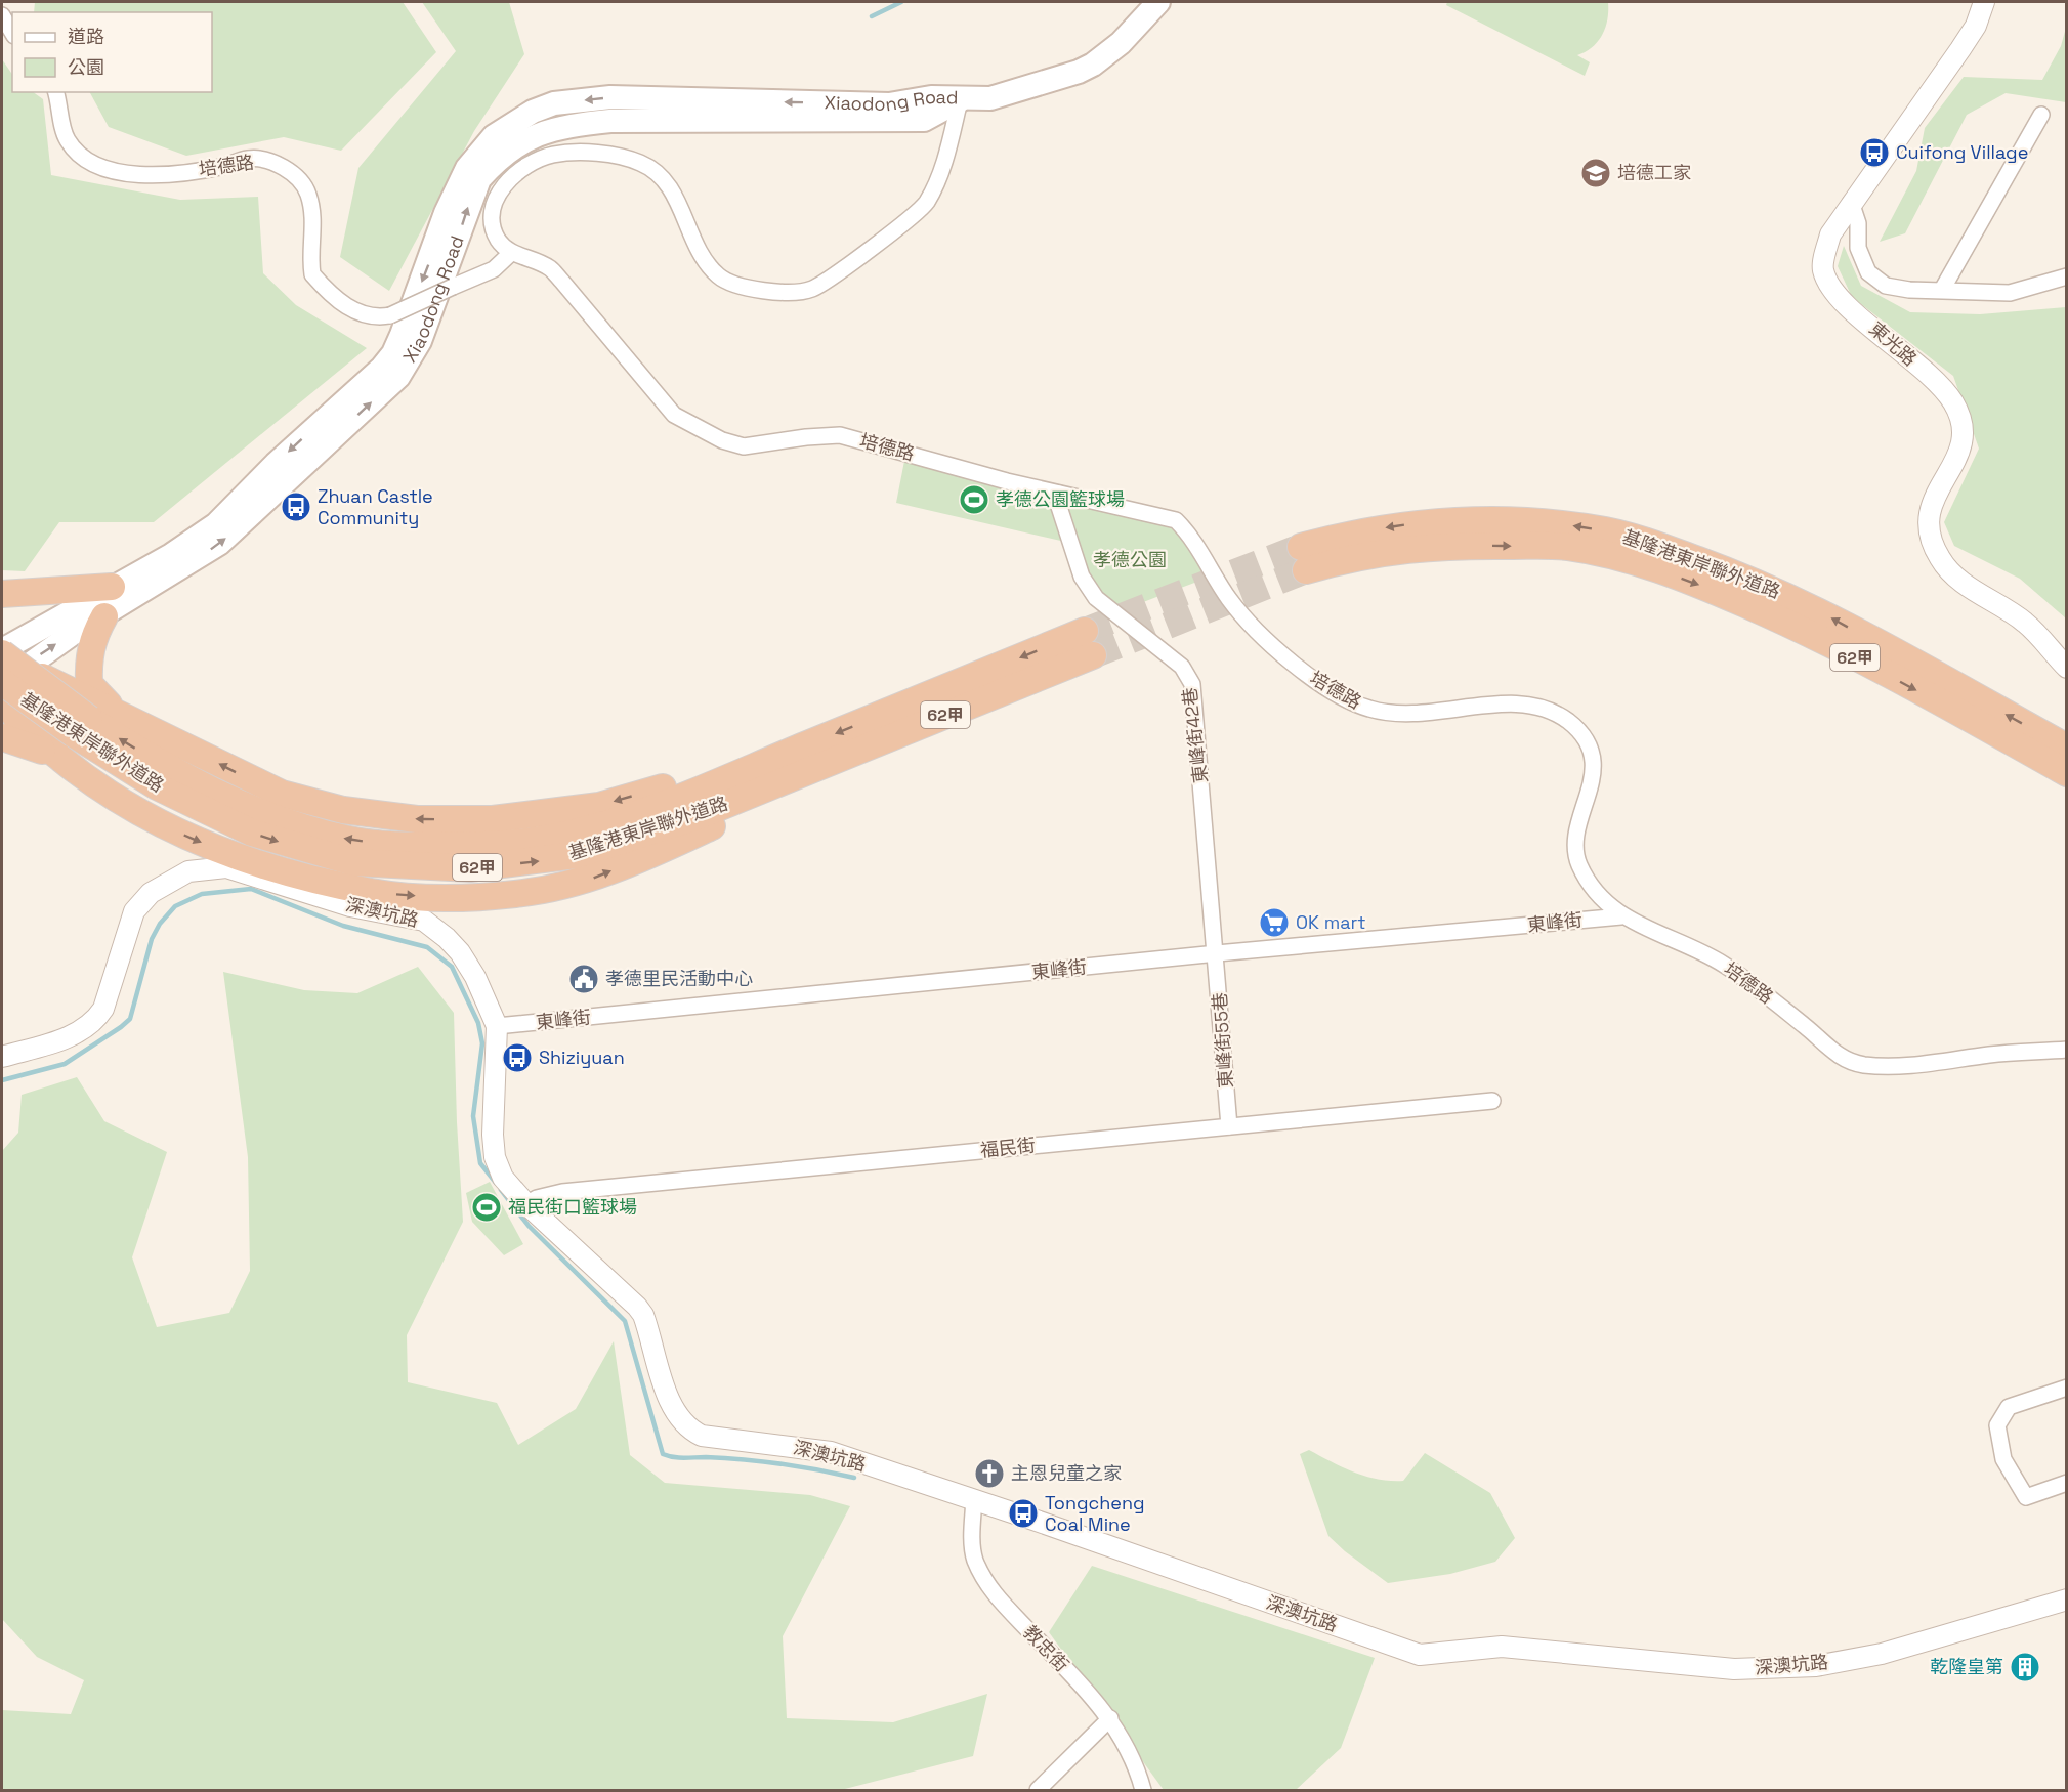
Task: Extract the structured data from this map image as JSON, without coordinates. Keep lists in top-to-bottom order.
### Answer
{
  "streets": {
    "highway": ["基隆港東岸聯外道路", "62甲"],
    "main road": ["Xiaodong Road"],
    "street": [
      "培德路",
      "東光路",
      "東峰街42巷",
      "深澳坑路",
      "東峰街",
      "東峰街55巷",
      "福民街",
      "教忠街"
    ]
  },
  "crossings": [
    ["Xiaodong Road", "基隆港東岸聯外道路"],
    ["培德路", "東峰街42巷"],
    ["培德路", "東峰街"],
    ["東峰街42巷", "東峰街"],
    ["東峰街42巷", "東峰街55巷"],
    ["深澳坑路", "東峰街"],
    ["深澳坑路", "福民街"],
    ["深澳坑路", "教忠街"],
    ["東峰街", "東峰街55巷"],
    ["東峰街55巷", "福民街"]
  ],
  "parks": ["孝德公園"],
  "places": {
    "bus stop": [
      "Cuifong Village",
      "Zhuan Castle Community",
      "Shiziyuan",
      "Tongcheng Coal Mine"
    ],
    "school or university": ["培德工家"],
    "sports": ["孝德公園籃球場", "福民街口籃球場"],
    "supermarket": ["OK mart"],
    "public building": ["孝德里民活動中心"],
    "church": ["主恩兒童之家"],
    "building": ["乾隆皇第"]
  },
  "legend": ["道路", "公園"]
}
